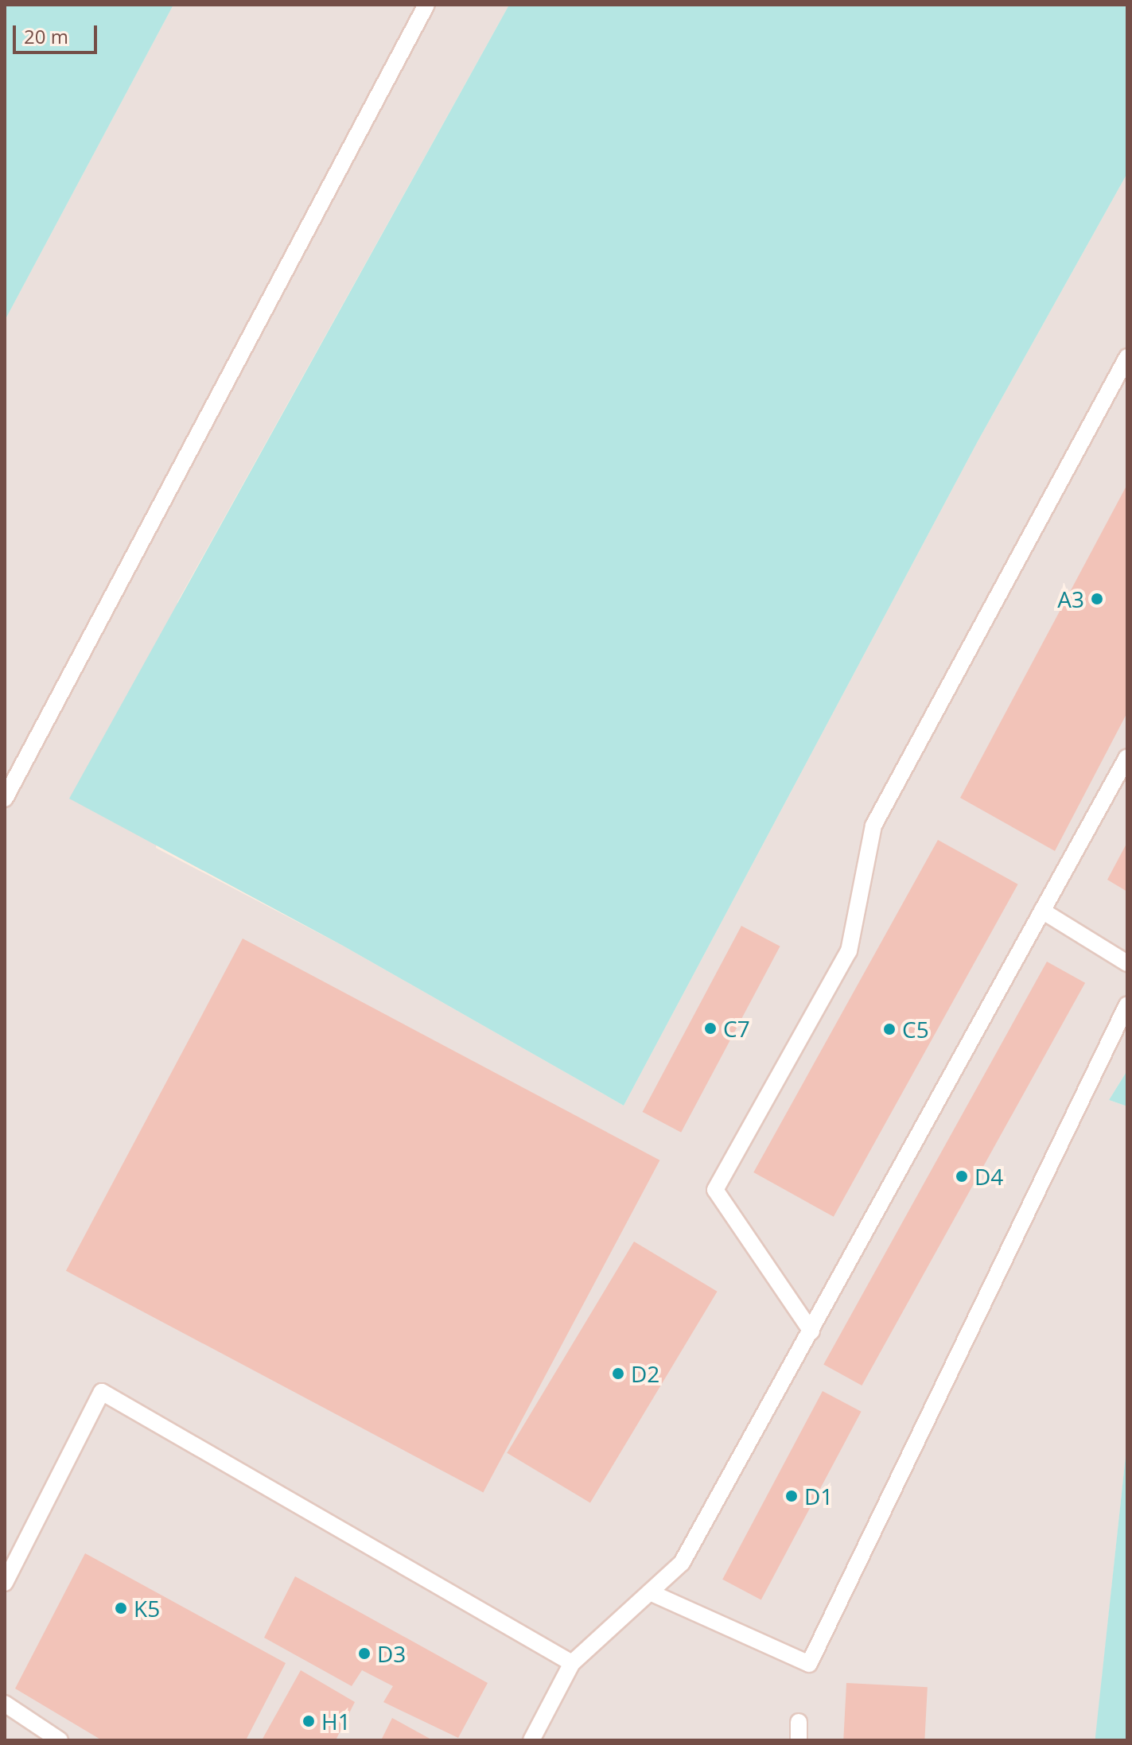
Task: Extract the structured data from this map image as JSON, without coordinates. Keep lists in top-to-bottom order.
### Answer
{
  "places": [
    "A3",
    "C7",
    "C5",
    "D4",
    "D2",
    "D1",
    "K5",
    "D3",
    "H1"
  ],
  "scale_bar": "20 m"
}
